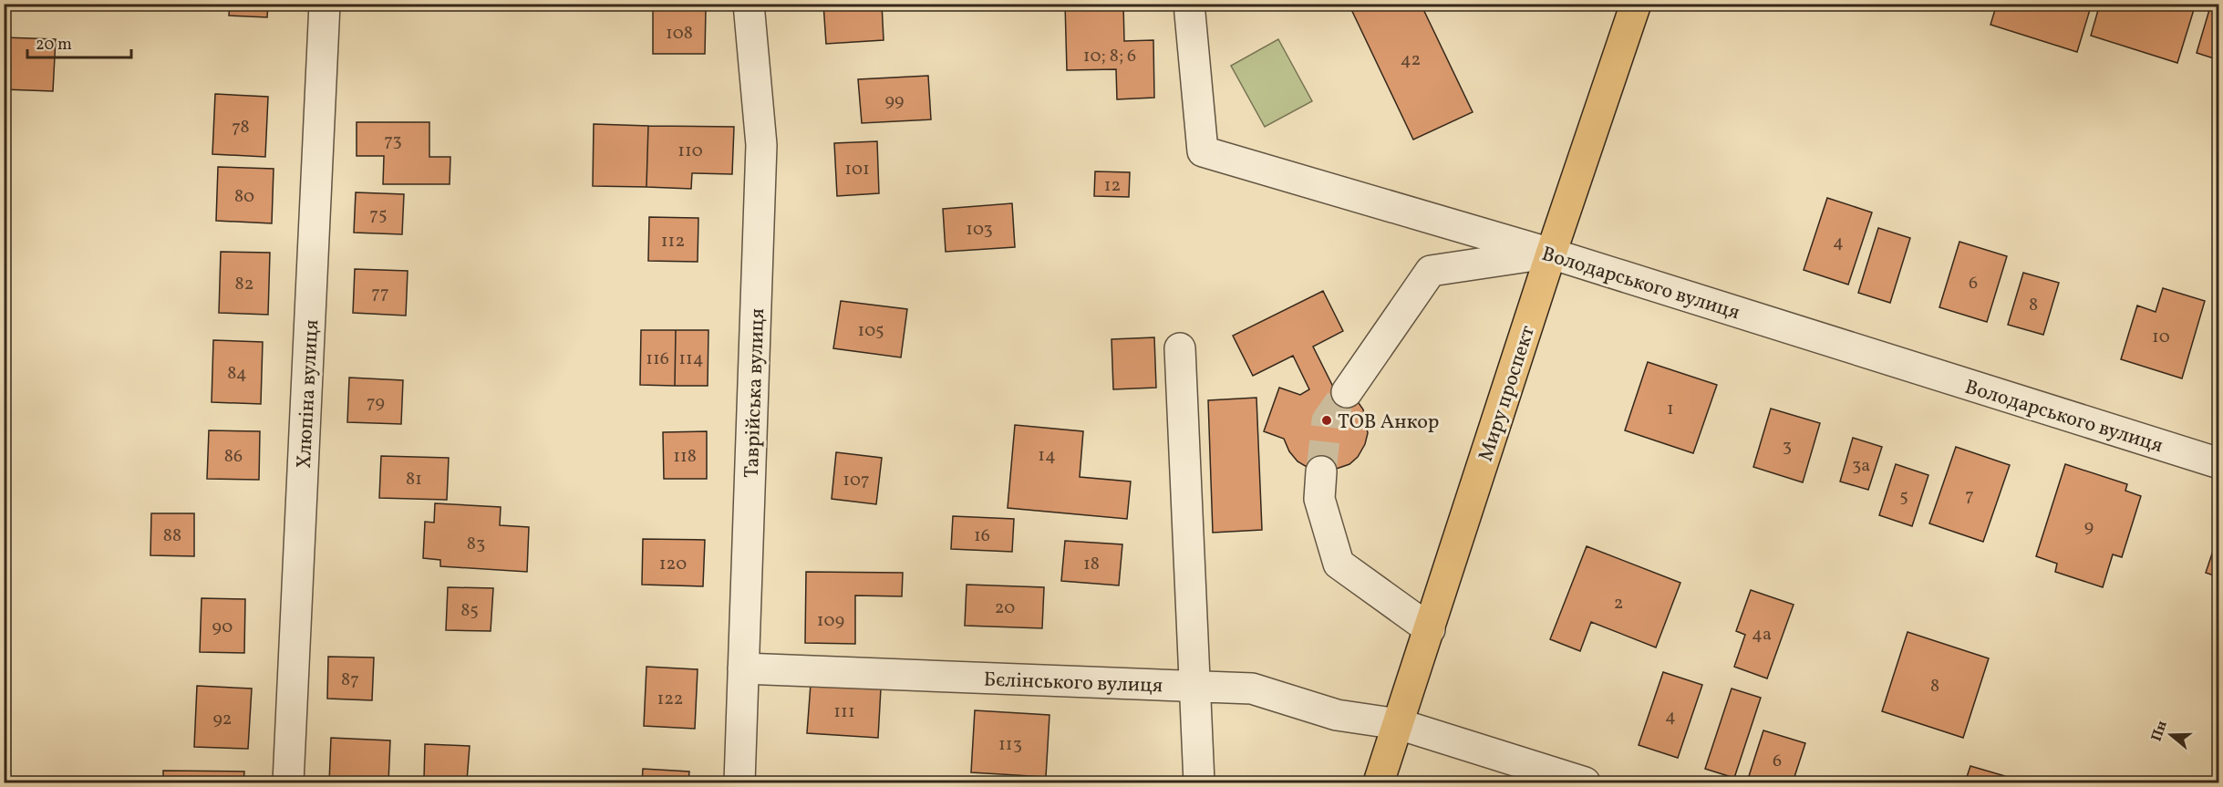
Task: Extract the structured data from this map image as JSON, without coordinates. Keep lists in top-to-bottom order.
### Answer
{
  "streets": {
    "main road": ["Миру проспект"],
    "street": [
      "Володарського вулиця",
      "Таврійська вулиця",
      "Хлюпіна вулиця",
      "Бєлінського вулиця"
    ]
  },
  "crossings": [
    ["Володарського вулиця", "Миру проспект"],
    ["Таврійська вулиця", "Бєлінського вулиця"],
    ["Миру проспект", "Бєлінського вулиця"]
  ],
  "places": ["ТОВ Анкор"],
  "house_numbers": [
    "108",
    "10; 8; 6",
    "42",
    "99",
    "78",
    "73",
    "110",
    "101",
    "12",
    "80",
    "75",
    "103",
    "112",
    "4",
    "6",
    "82",
    "77",
    "8",
    "105",
    "10",
    "116",
    "114",
    "84",
    "79",
    "1",
    "3",
    "14",
    "86",
    "118",
    "3а",
    "81",
    "107",
    "7",
    "5",
    "9",
    "88",
    "16",
    "83",
    "120",
    "18",
    "2",
    "20",
    "85",
    "109",
    "90",
    "4а",
    "87",
    "8",
    "122",
    "111",
    "4",
    "92",
    "113",
    "6"
  ],
  "scale_bar": "20 m",
  "north": "left"
}
